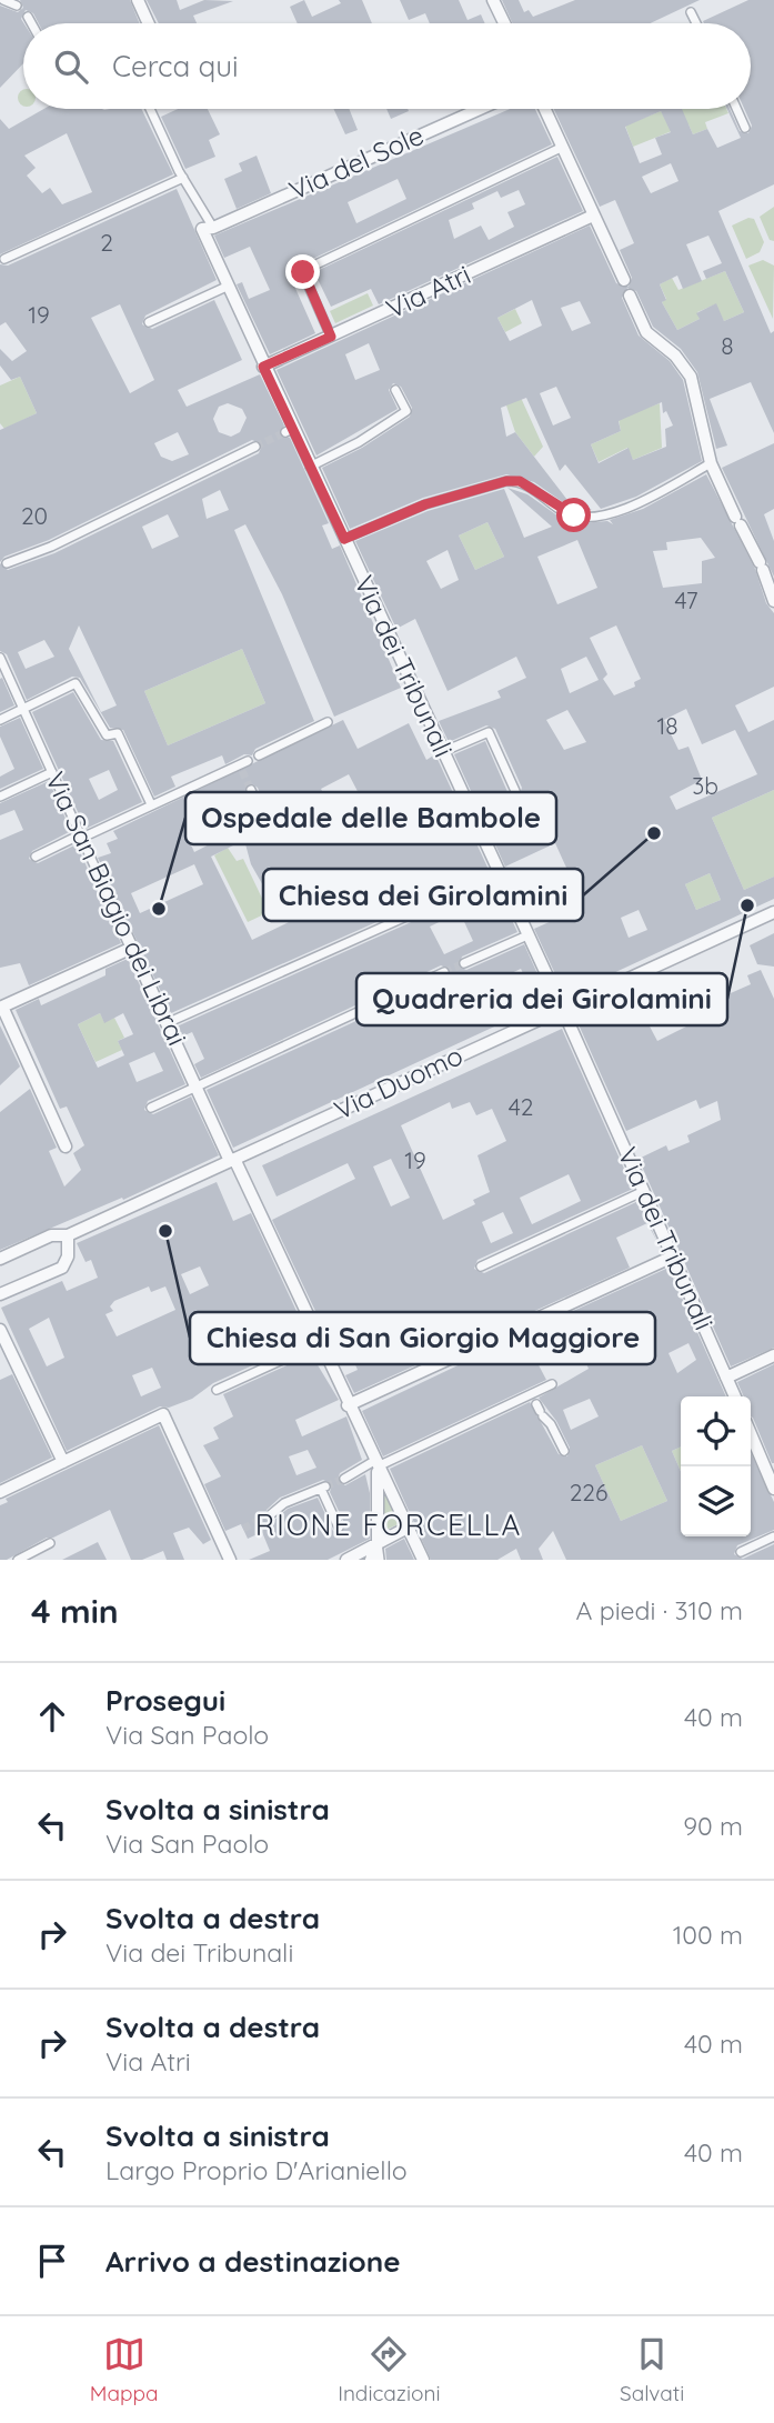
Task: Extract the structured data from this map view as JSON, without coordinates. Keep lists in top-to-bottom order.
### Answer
{
  "streets": {
    "street": [
      "Via del Sole",
      "Via Atri",
      "Via dei Tribunali",
      "Via San Biagio dei Librai",
      "Via Duomo"
    ]
  },
  "crossings": [
    ["Via del Sole", "Via dei Tribunali"],
    ["Via Atri", "Via dei Tribunali"],
    ["Via dei Tribunali", "Via Duomo"],
    ["Via San Biagio dei Librai", "Via Duomo"]
  ],
  "districts": ["RIONE FORCELLA"],
  "places": [
    "Chiesa dei Girolamini",
    "Quadreria dei Girolamini",
    "Ospedale delle Bambole",
    "Chiesa di San Giorgio Maggiore"
  ],
  "house_numbers": [
    "2",
    "19",
    "8",
    "20",
    "47",
    "18",
    "3b",
    "42",
    "19",
    "226"
  ],
  "page": {
    "search": "Cerca qui",
    "heading": ["4 min", "A piedi · 310 m"],
    "list": [
      ["Prosegui", "Via San Paolo", "40 m"],
      ["Svolta a sinistra", "Via San Paolo", "90 m"],
      ["Svolta a destra", "Via dei Tribunali", "100 m"],
      ["Svolta a destra", "Via Atri", "40 m"],
      ["Svolta a sinistra", "Largo Proprio D'Arianiello", "40 m"],
      "Arrivo a destinazione"
    ],
    "nav": ["Mappa", "Indicazioni", "Salvati"]
  }
}
